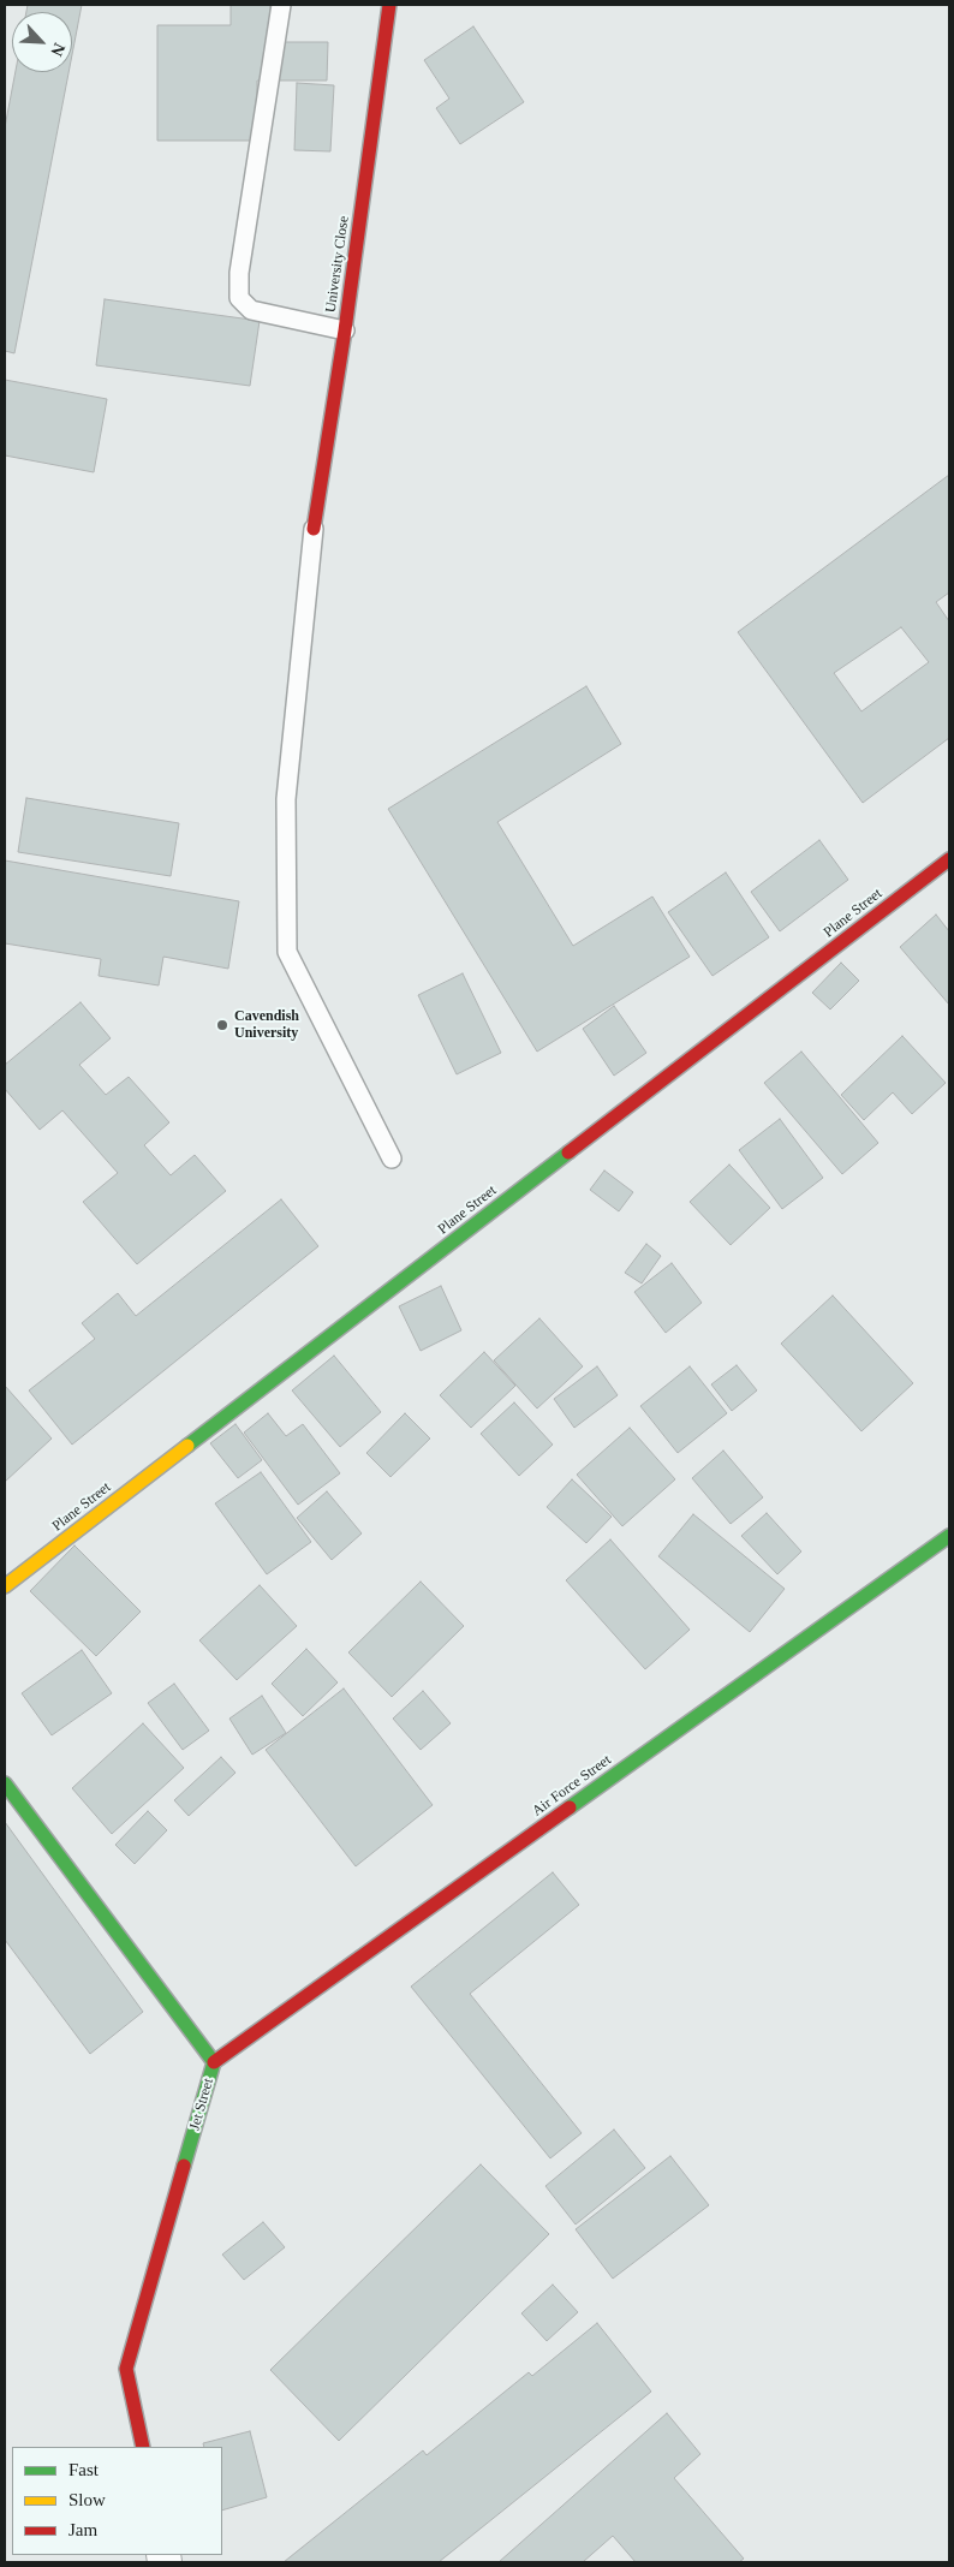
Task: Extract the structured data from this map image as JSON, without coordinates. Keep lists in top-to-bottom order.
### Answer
{
  "streets": {
    "street": [
      "University Close",
      "Plane Street",
      "Air Force Street",
      "Jet Street"
    ]
  },
  "crossings": [
    ["Air Force Street", "Jet Street"]
  ],
  "places": ["Cavendish University"],
  "legend": ["Fast", "Slow", "Jam"],
  "north": "bottom right"
}
